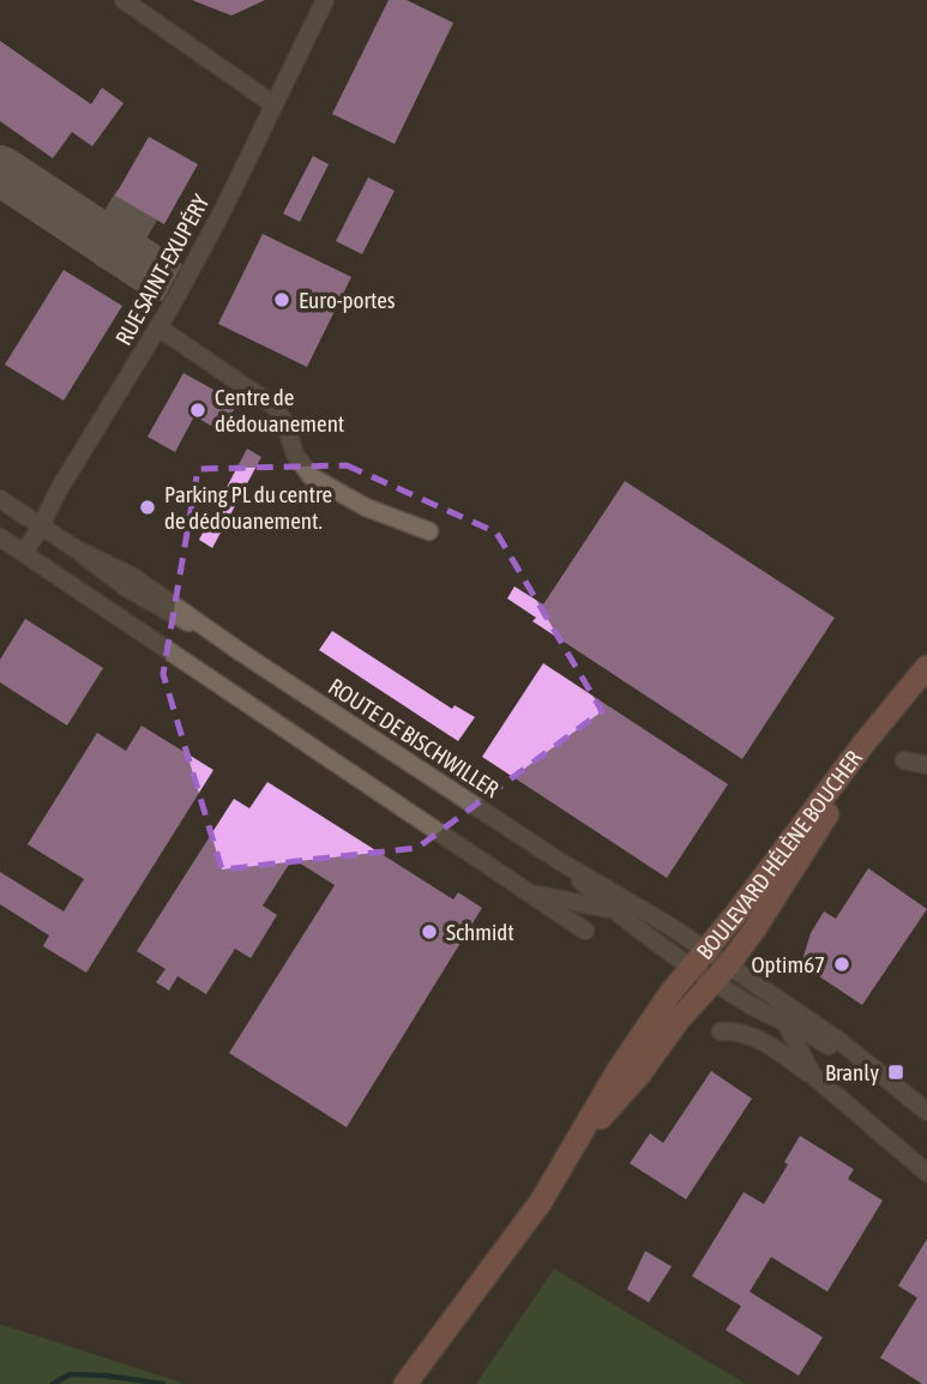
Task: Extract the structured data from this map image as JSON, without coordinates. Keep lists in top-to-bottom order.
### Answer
{
  "streets": {
    "main road": ["BOULEVARD HÉLÈNE BOUCHER"],
    "street": ["RUE SAINT-EXUPÉRY", "ROUTE DE BISCHWILLER"]
  },
  "crossings": [
    ["RUE SAINT-EXUPÉRY", "ROUTE DE BISCHWILLER"],
    ["ROUTE DE BISCHWILLER", "BOULEVARD HÉLÈNE BOUCHER"]
  ],
  "places": {
    "other": [
      "Euro-portes",
      "Centre de dédouanement",
      "Parking PL du centre de dédouanement.",
      "Schmidt",
      "Optim67"
    ],
    "transit": ["Branly"]
  }
}
